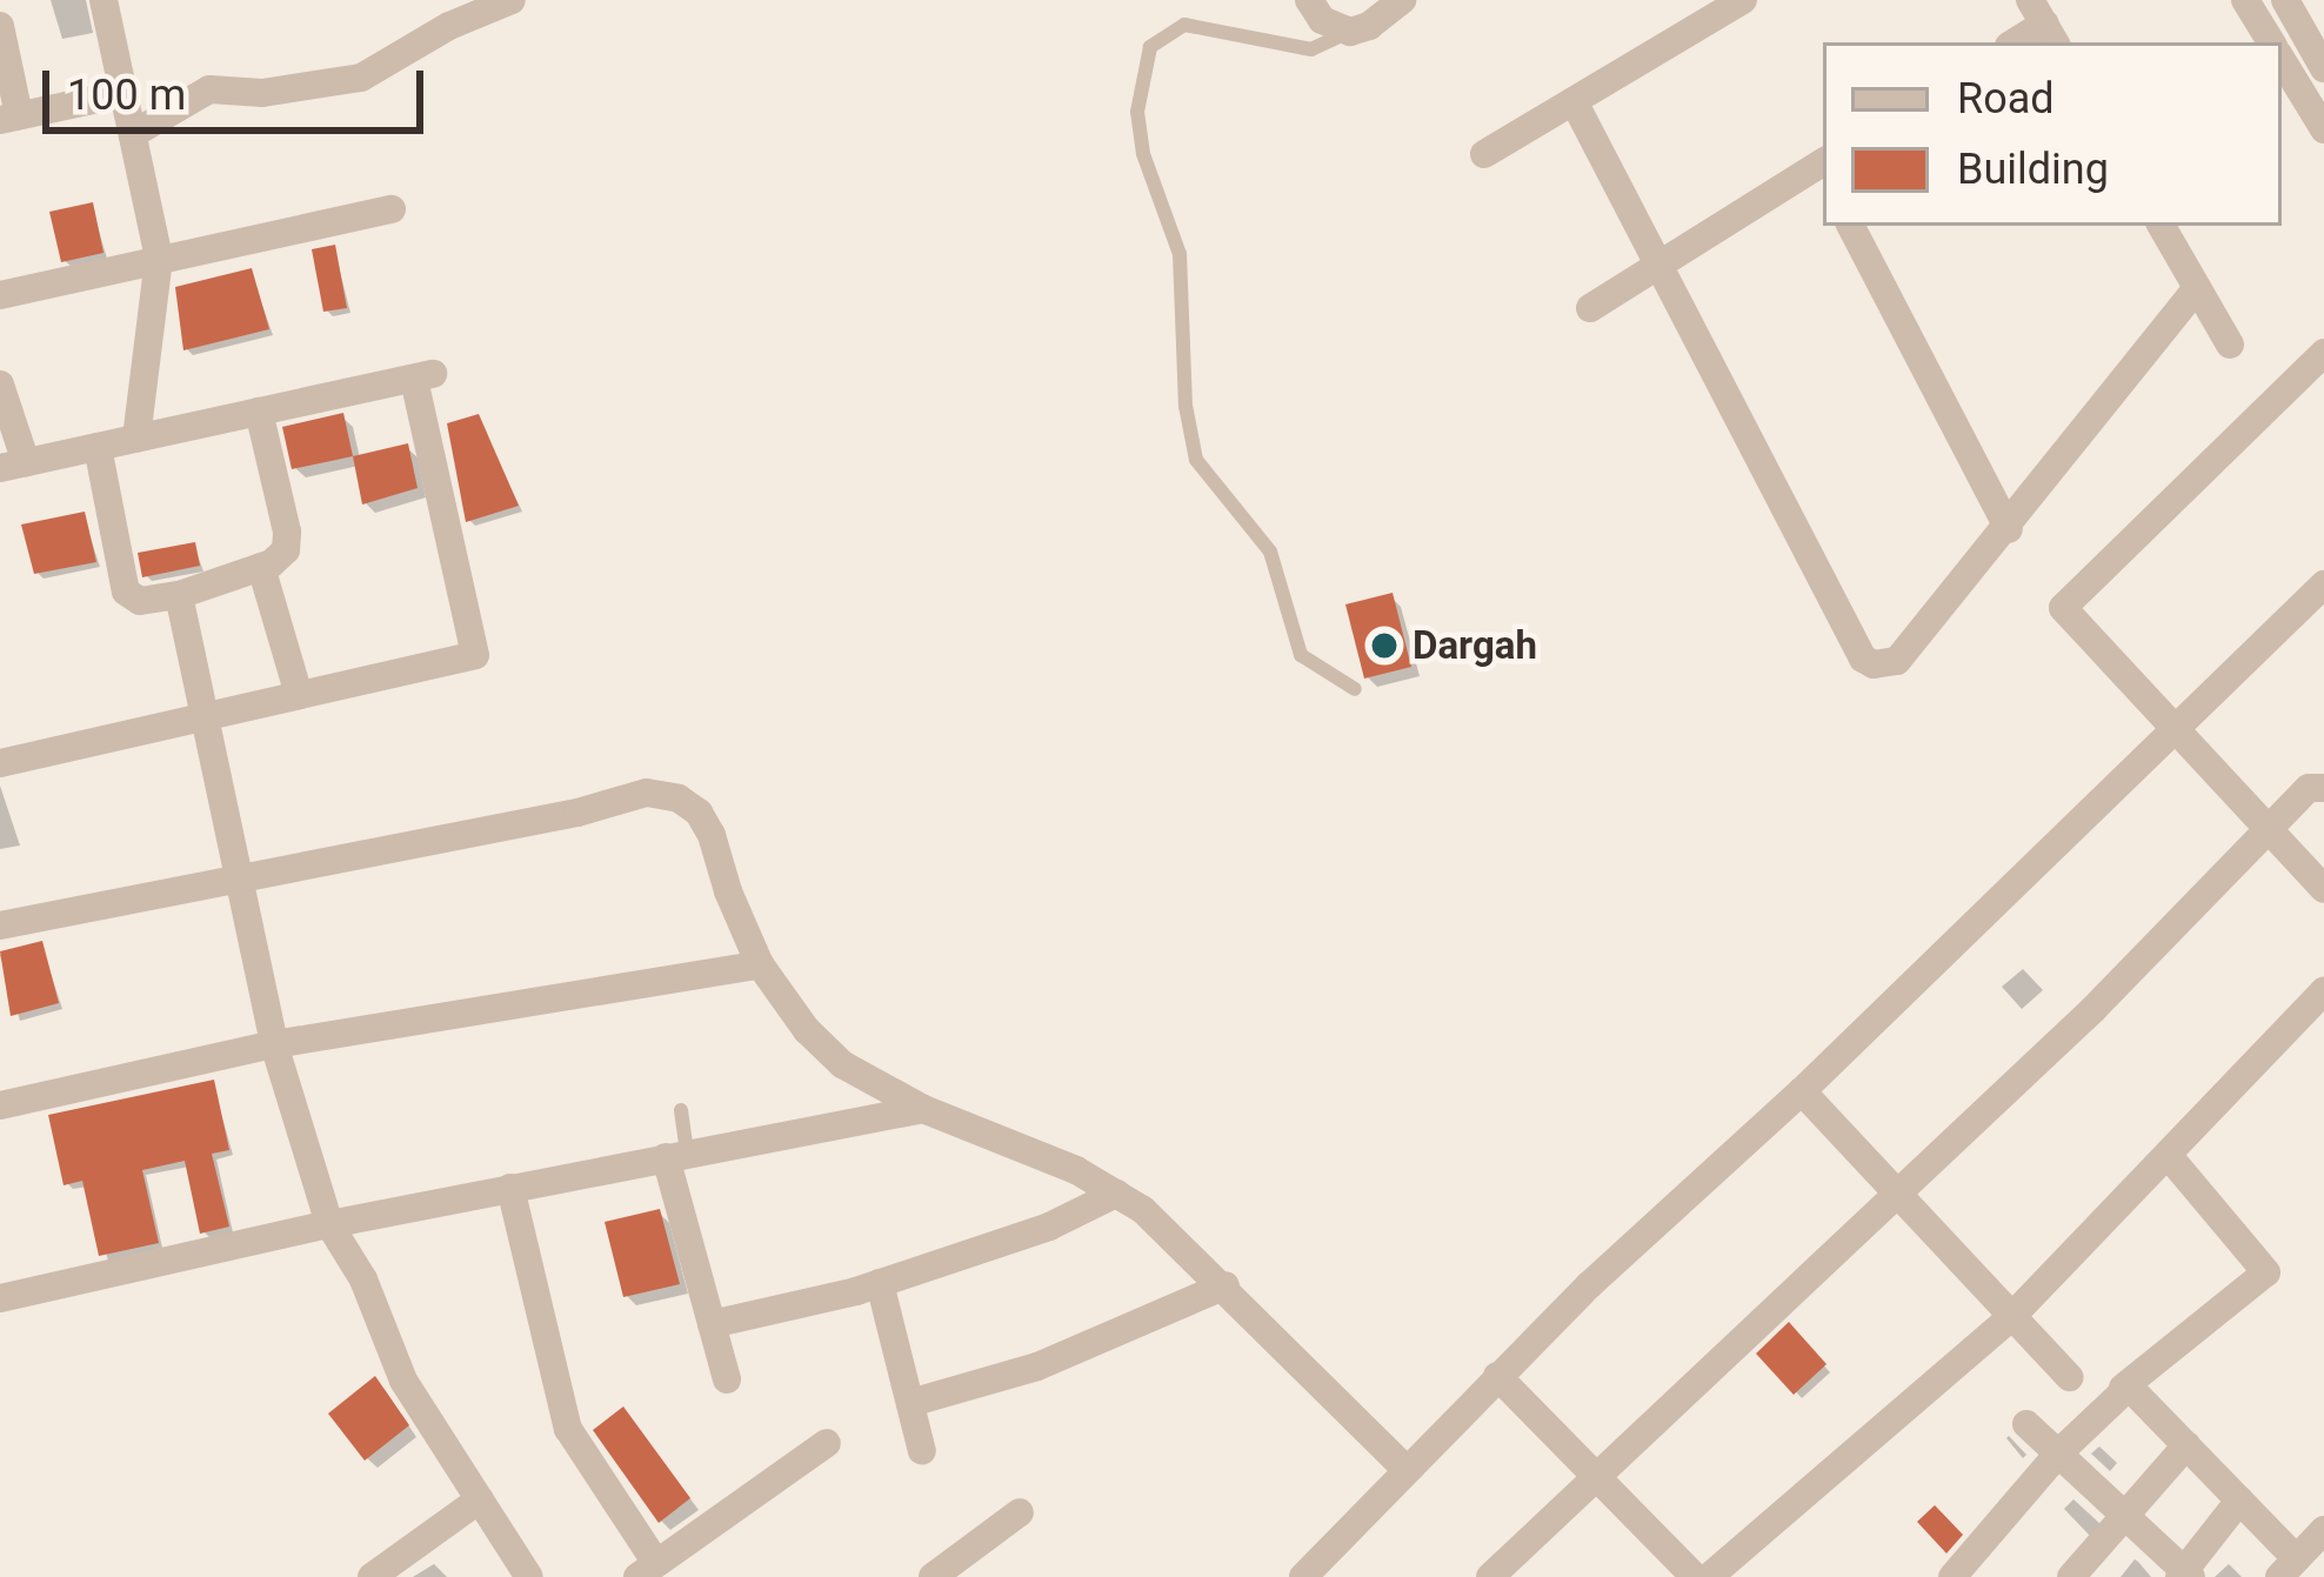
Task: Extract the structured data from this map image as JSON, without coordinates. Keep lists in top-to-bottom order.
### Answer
{
  "places": ["Dargah"],
  "legend": ["Road", "Building"],
  "scale_bar": "100 m"
}
